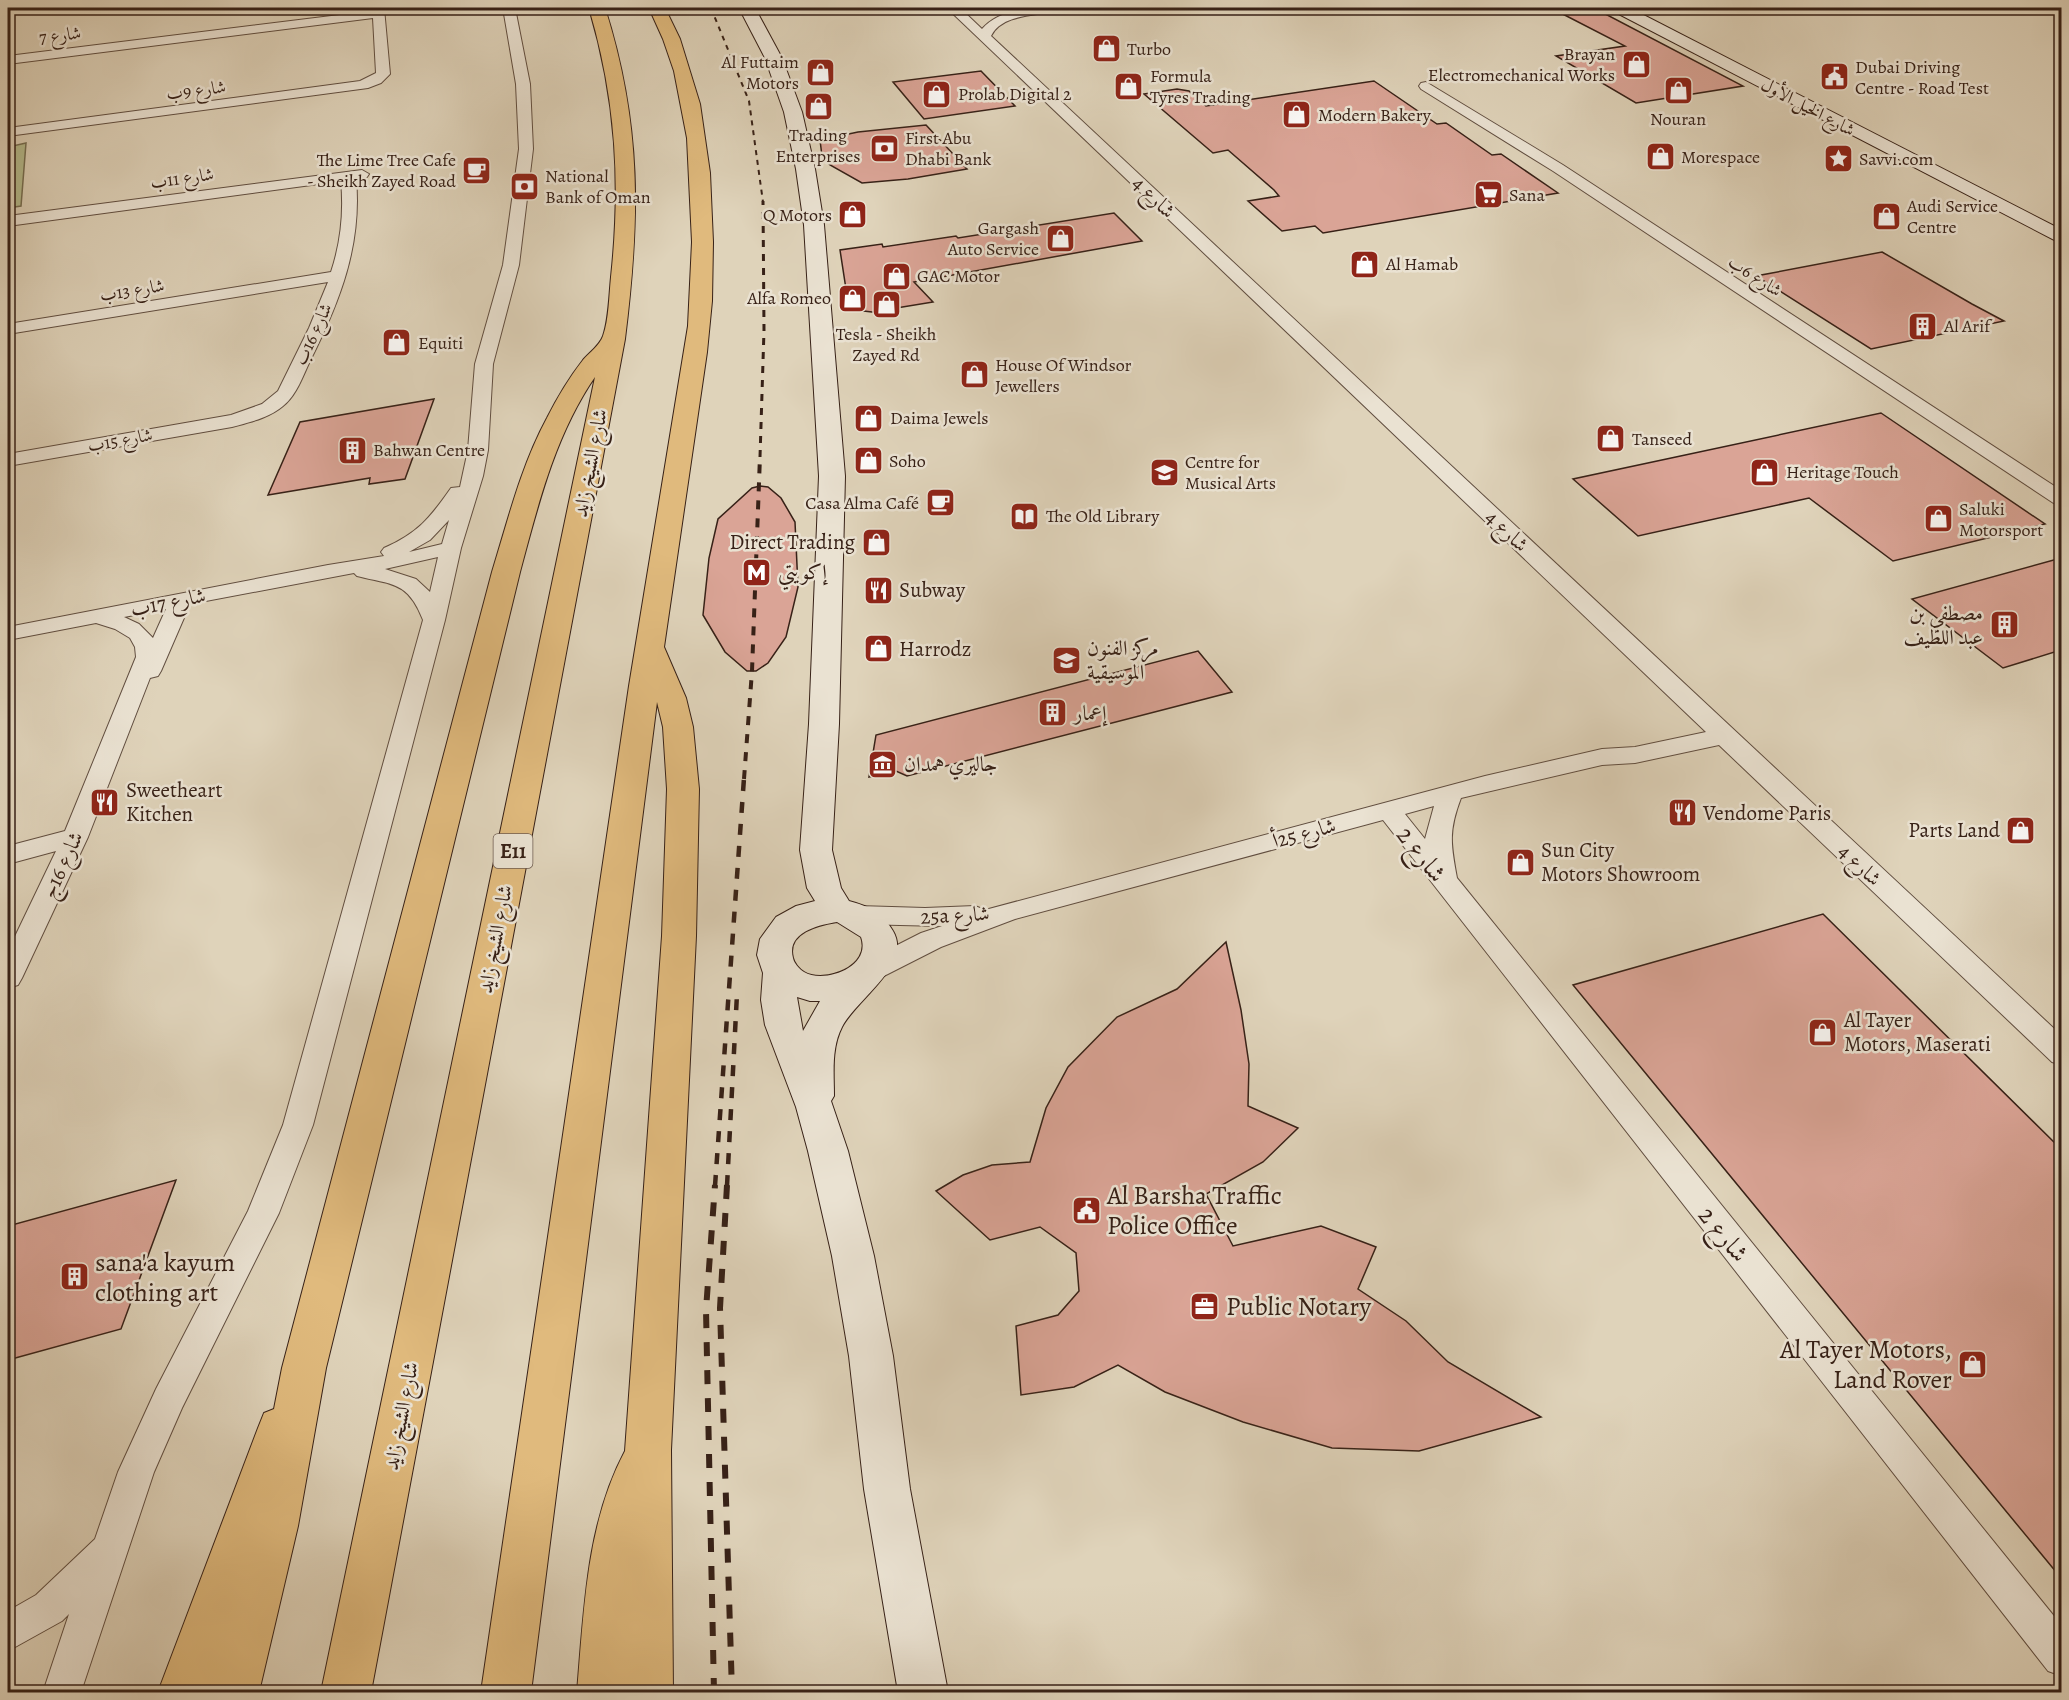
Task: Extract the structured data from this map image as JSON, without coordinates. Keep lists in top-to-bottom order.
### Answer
{
  "streets": {
    "highway": ["شارع الشيخ زايد", "E11"],
    "street": [
      "شارع 7",
      "شارع 9ب",
      "شارع الخيل الأول",
      "شارع 11ب",
      "شارع 4",
      "شارع 6ب",
      "شارع 13ب",
      "شارع 16ب",
      "شارع 15ب",
      "شارع 17ب",
      "شارع 25أ",
      "شارع 2",
      "شارع 16ج",
      "25a شارع"
    ]
  },
  "crossings": [
    ["شارع 7", "شارع 9ب"],
    ["شارع 11ب", "شارع 16ب"],
    ["شارع 4", "شارع 25أ"],
    ["شارع 13ب", "شارع 16ب"],
    ["شارع 16ب", "شارع 15ب"],
    ["شارع 17ب", "شارع 16ج"],
    ["شارع 25أ", "شارع 2"],
    ["شارع 25أ", "25a شارع"]
  ],
  "places": {
    "shop": [
      "Turbo",
      "Brayan Electromechanical Works",
      "Al Futtaim Motors",
      "Formula Tyres Trading",
      "Nouran",
      "Prolab Digital 2",
      "Trading Enterprises",
      "Modern Bakery",
      "Morespace",
      "Q Motors",
      "Audi Service Centre",
      "Gargash Auto Service",
      "Al Hamab",
      "GAC Motor",
      "Alfa Romeo",
      "Tesla - Sheikh Zayed Rd",
      "Equiti",
      "House Of Windsor Jewellers",
      "Daima Jewels",
      "Tanseed",
      "Soho",
      "Heritage Touch",
      "Saluki Motorsport",
      "Direct Trading",
      "Harrodz",
      "Parts Land",
      "Sun City Motors Showroom",
      "Al Tayer Motors, Maserati",
      "Al Tayer Motors, Land Rover"
    ],
    "public building": ["Dubai Driving Centre - Road Test", "Al Barsha Traffic Police Office"],
    "bank": ["First Abu Dhabi Bank", "National Bank of Oman"],
    "place": ["Savvi.com"],
    "cafe": ["The Lime Tree Cafe - Sheikh Zayed Road", "Casa Alma Café"],
    "supermarket": ["Sana"],
    "building": [
      "Al Arif",
      "Bahwan Centre",
      "مصطفي بن عبد اللطيف",
      "إعمار",
      "sana'a kayum clothing art"
    ],
    "school or university": ["Centre for Musical Arts", "مركز الفنون الموسيقية"],
    "library": ["The Old Library"],
    "metro station": ["إكويتي"],
    "restaurant": ["Subway", "Sweetheart Kitchen", "Vendome Paris"],
    "museum": ["جاليري همدان"],
    "office": ["Public Notary"]
  }
}
